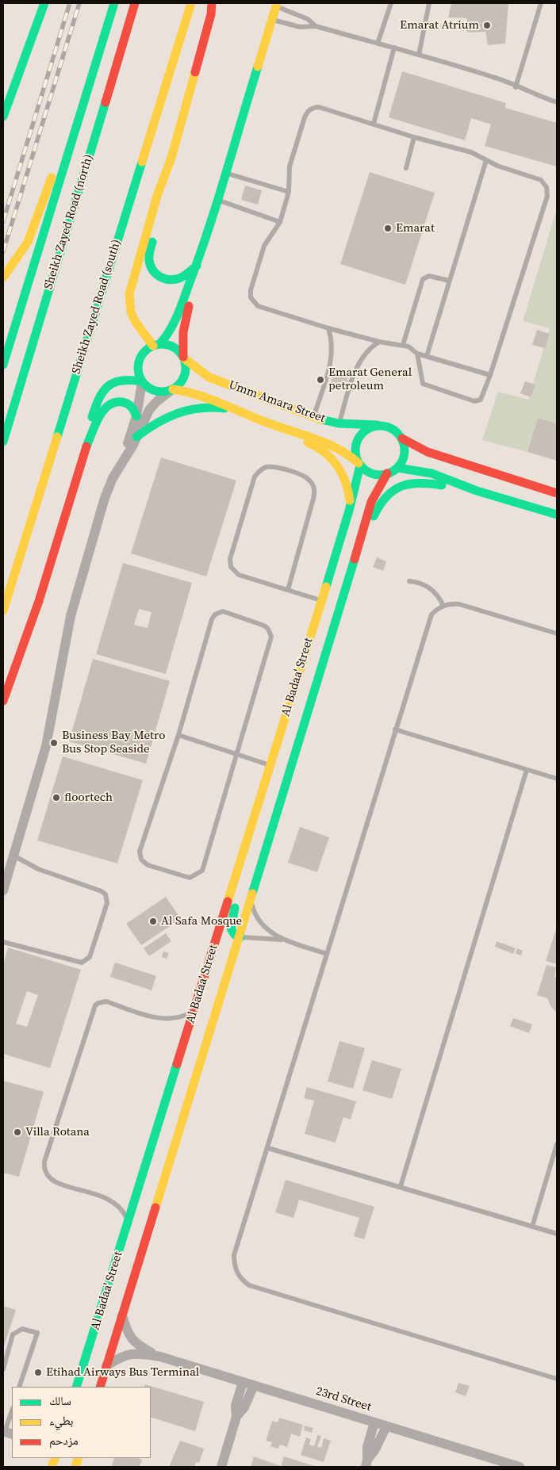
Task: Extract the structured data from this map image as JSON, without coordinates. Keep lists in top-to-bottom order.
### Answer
{
  "streets": {
    "main road": [
      "Sheikh Zayed Road (north)",
      "Sheikh Zayed Road (south)",
      "Umm Amara Street",
      "Al Badaa' Street"
    ],
    "street": ["23rd Street"]
  },
  "crossings": [
    ["Umm Amara Street", "Al Badaa' Street"],
    ["Al Badaa' Street", "23rd Street"]
  ],
  "places": [
    "Emarat Atrium",
    "Emarat",
    "Emarat General petroleum",
    "Business Bay Metro Bus Stop Seaside",
    "floortech",
    "Al Safa Mosque",
    "Villa Rotana",
    "Etihad Airways Bus Terminal"
  ],
  "legend": ["سالك", "بطيء", "مزدحم"]
}
